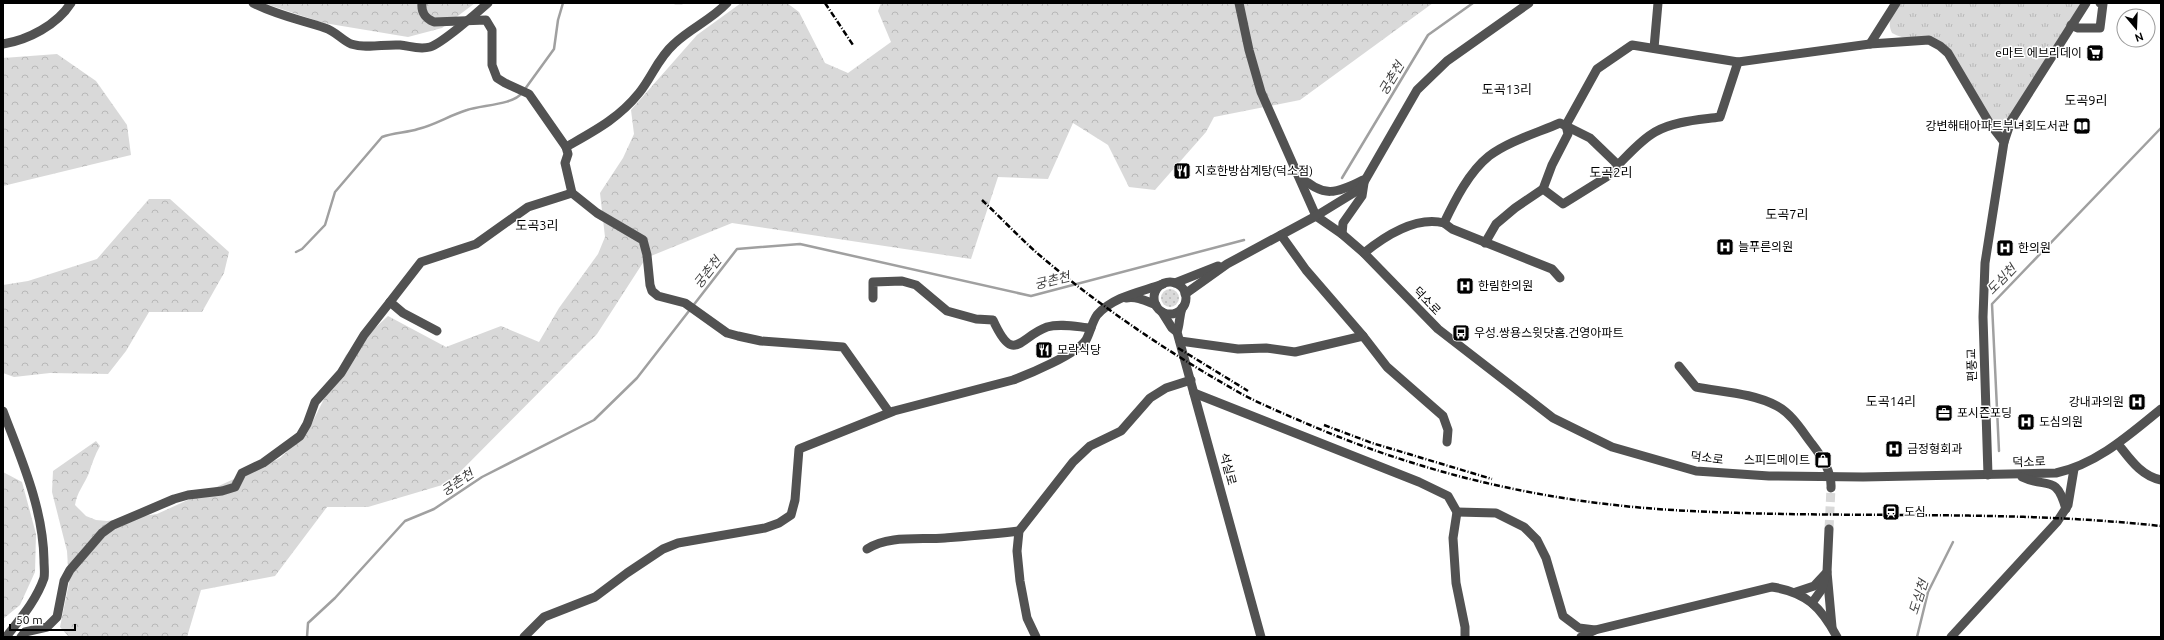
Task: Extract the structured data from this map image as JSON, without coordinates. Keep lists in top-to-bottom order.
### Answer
{
  "streets": {
    "street": ["덕소로", "편풍교", "석실로"]
  },
  "crossings": [
    ["덕소로", "편풍교"]
  ],
  "districts": [
    "도곡13리",
    "도곡9리",
    "도곡2리",
    "도곡7리",
    "도곡3리",
    "도곡14리"
  ],
  "water": ["궁촌천", "도심천"],
  "places": {
    "supermarket": ["e마트 에브리데이"],
    "library": ["강변해태아파트부녀회도서관"],
    "restaurant": ["지호한방삼계탕(덕소점)", "모락식당"],
    "hospital": [
      "늘푸른의원",
      "한의원",
      "한림한의원",
      "강내과의원",
      "도심의원",
      "금정형회과"
    ],
    "bus stop": ["우성.쌍용스윗닷홈.건영아파트"],
    "office": ["포시즌포딩"],
    "shop": ["스피드메이트"],
    "station": ["도심"]
  },
  "scale_bar": "50 m",
  "north": "bottom"
}
